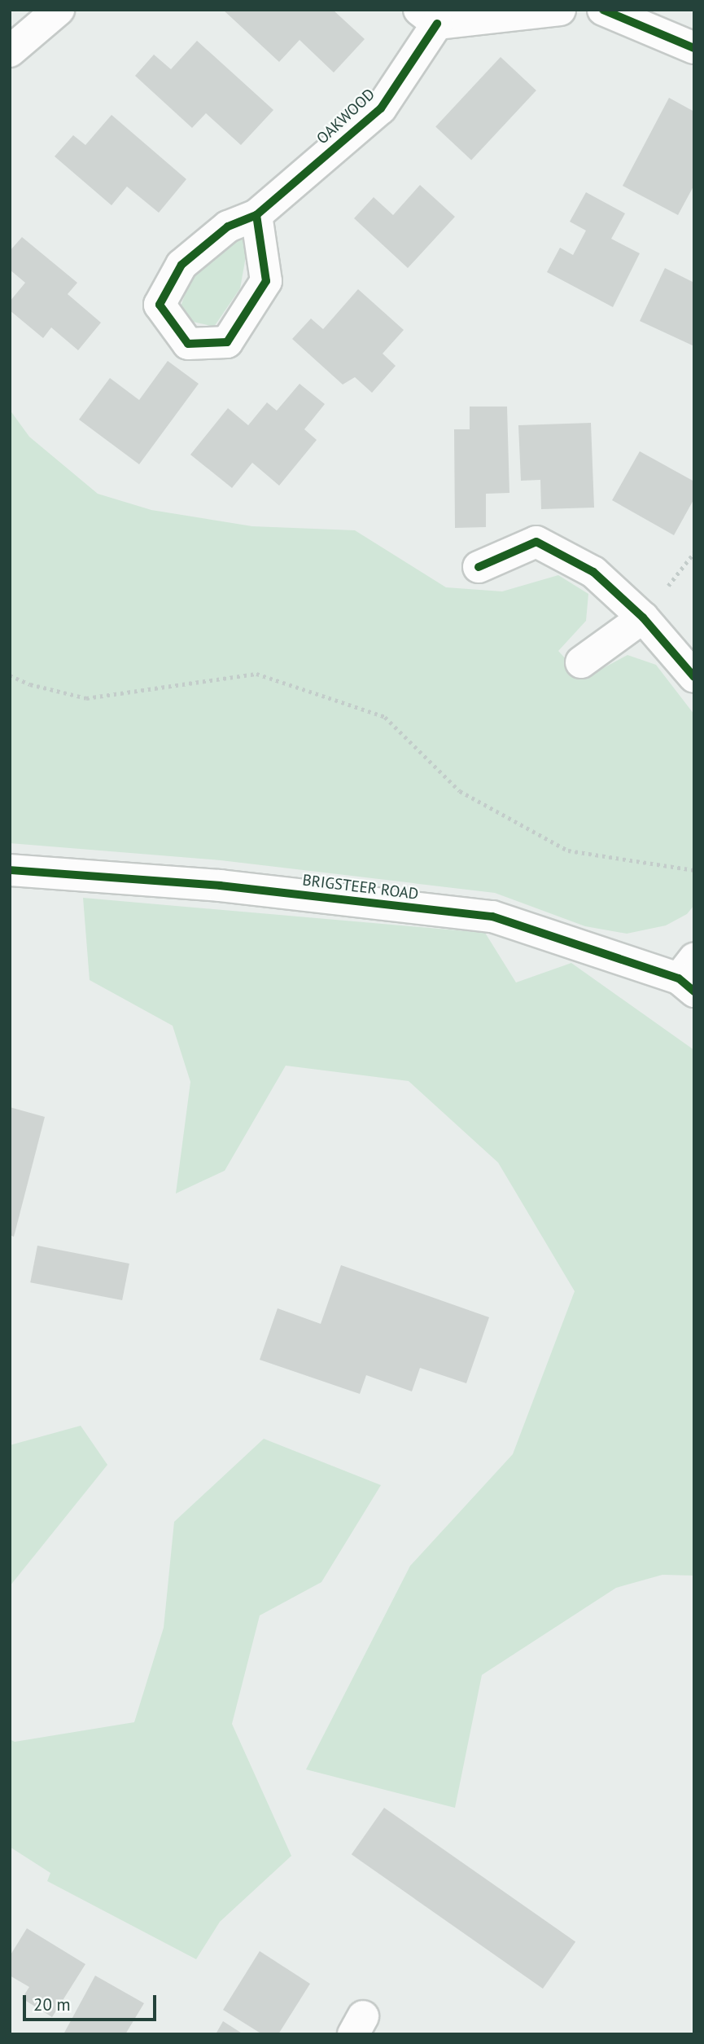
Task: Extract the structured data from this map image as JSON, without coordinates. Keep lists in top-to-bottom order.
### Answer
{
  "streets": {
    "street": ["OAKWOOD", "BRIGSTEER ROAD"]
  },
  "scale_bar": "20 m"
}
